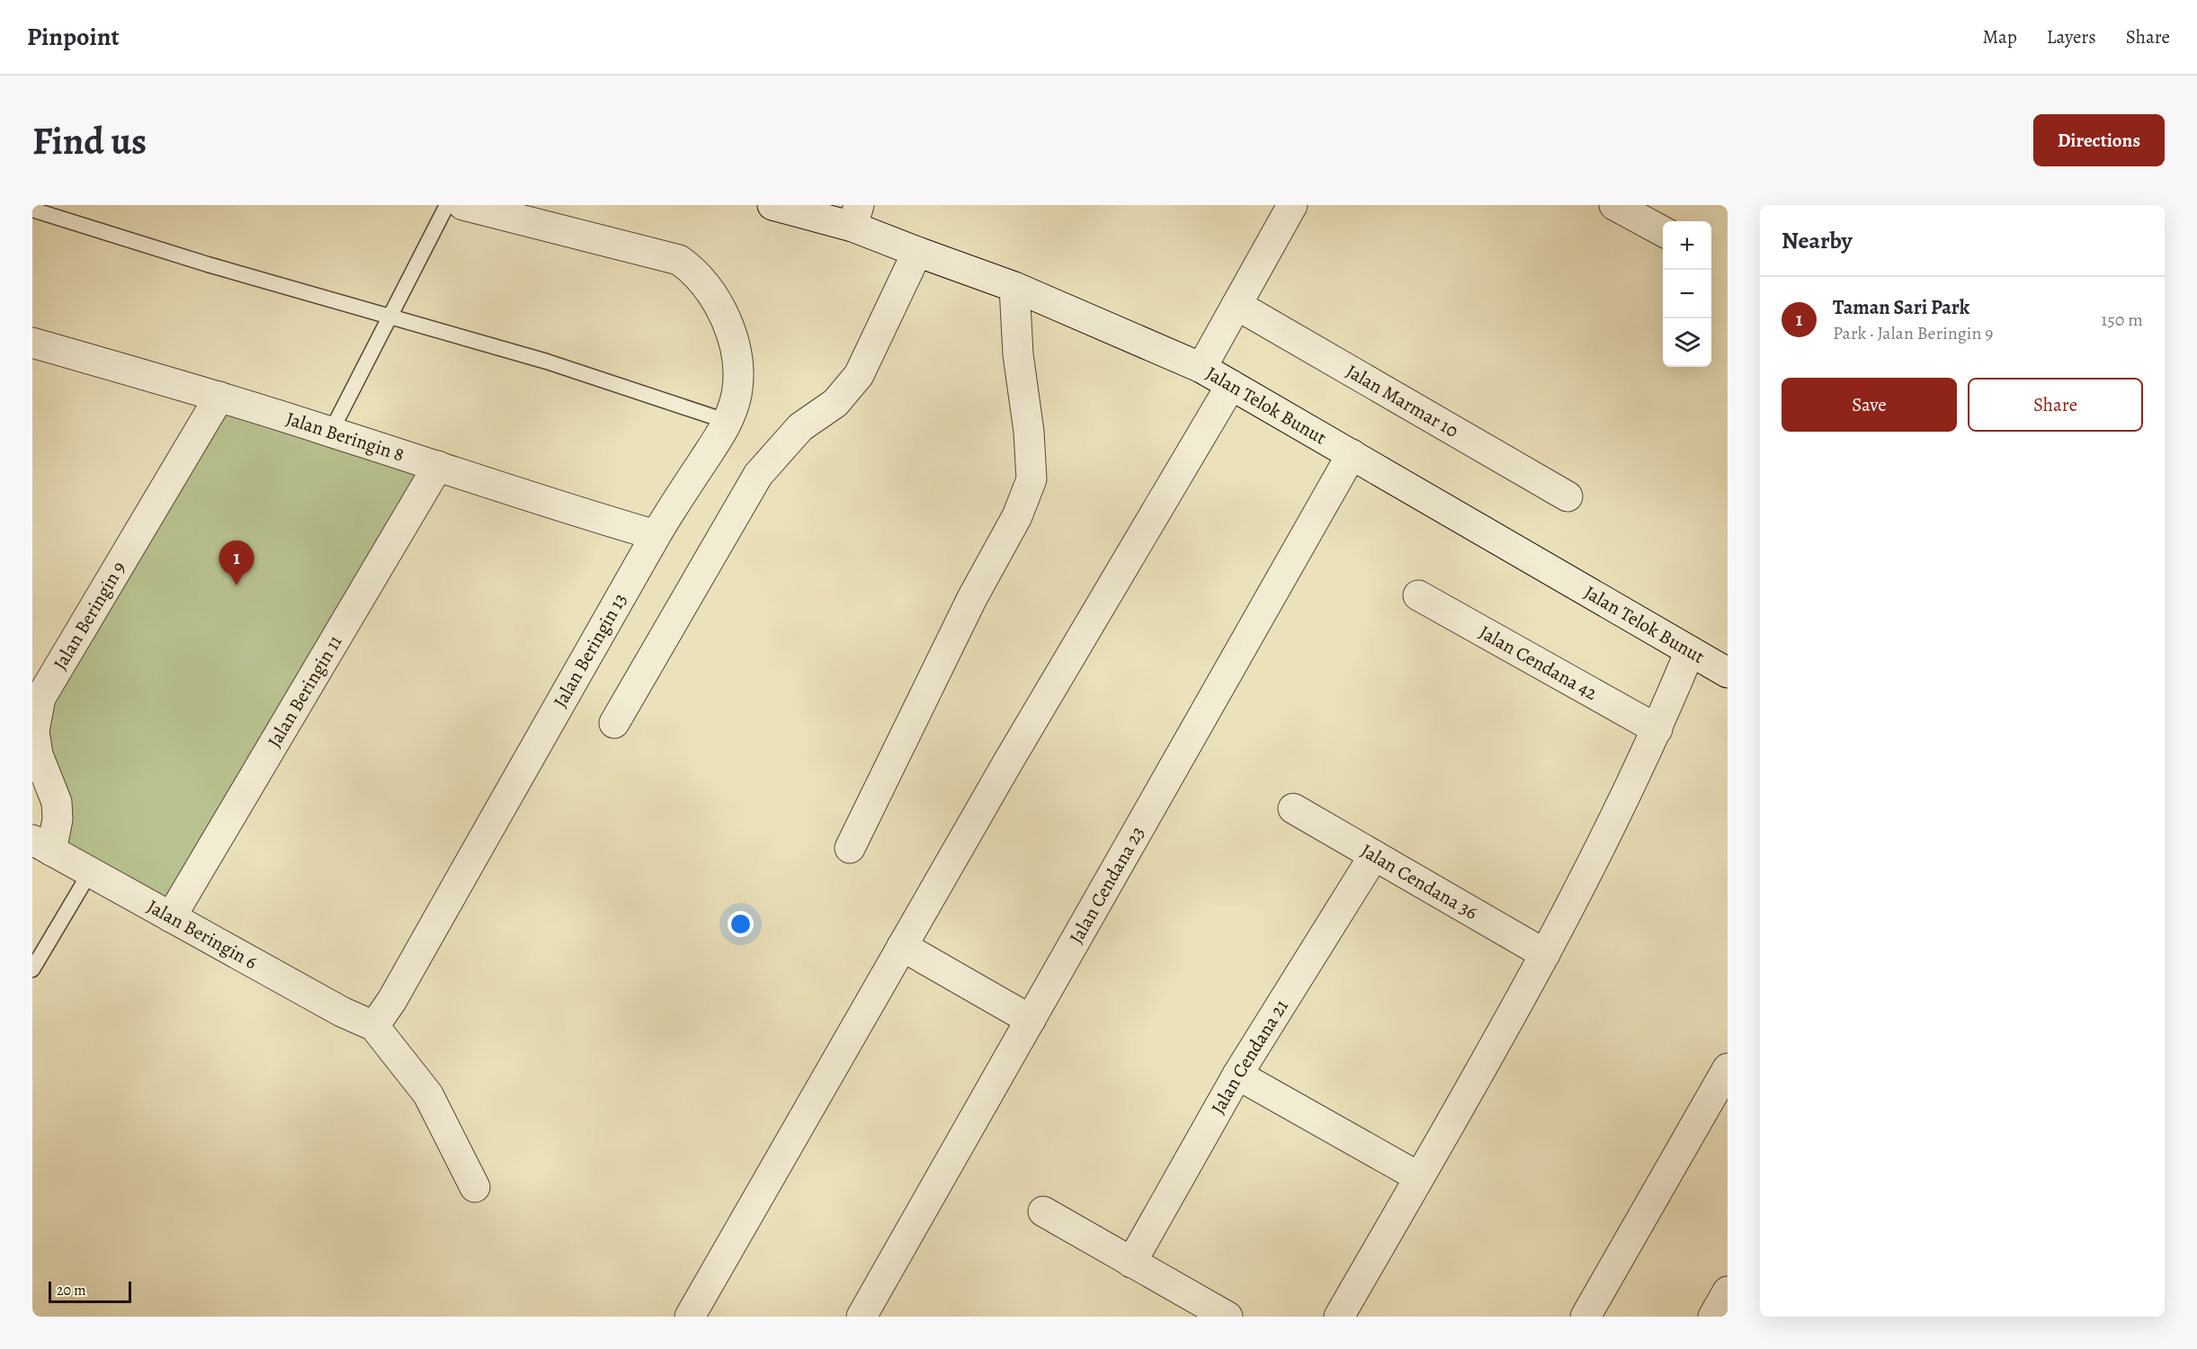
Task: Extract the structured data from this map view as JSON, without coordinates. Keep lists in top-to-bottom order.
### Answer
{
  "streets": {
    "street": [
      "Jalan Marmar 10",
      "Jalan Telok Bunut",
      "Jalan Beringin 8",
      "Jalan Beringin 9",
      "Jalan Beringin 13",
      "Jalan Cendana 42",
      "Jalan Beringin 11",
      "Jalan Cendana 36",
      "Jalan Cendana 23",
      "Jalan Beringin 6",
      "Jalan Cendana 21"
    ]
  },
  "crossings": [
    ["Jalan Telok Bunut", "Jalan Cendana 23"],
    ["Jalan Beringin 8", "Jalan Beringin 9"],
    ["Jalan Beringin 8", "Jalan Beringin 13"],
    ["Jalan Beringin 8", "Jalan Beringin 11"],
    ["Jalan Beringin 9", "Jalan Beringin 6"],
    ["Jalan Beringin 13", "Jalan Beringin 6"],
    ["Jalan Beringin 11", "Jalan Beringin 6"],
    ["Jalan Cendana 36", "Jalan Cendana 21"]
  ],
  "scale_bar": "20 m",
  "page": {
    "header": "Pinpoint",
    "nav": ["Map", "Layers", "Share"],
    "buttons": [
      "Directions",
      ["Save", "Share"]
    ],
    "title": "Find us",
    "heading": "Nearby",
    "map_buttons": ["+", "−"],
    "list": [
      {
        "mark": "1",
        "name": "Taman Sari Park",
        "note": "Park · Jalan Beringin 9",
        "value": "150 m"
      }
    ],
    "pins": "1",
    "scale": "20 m"
  }
}
